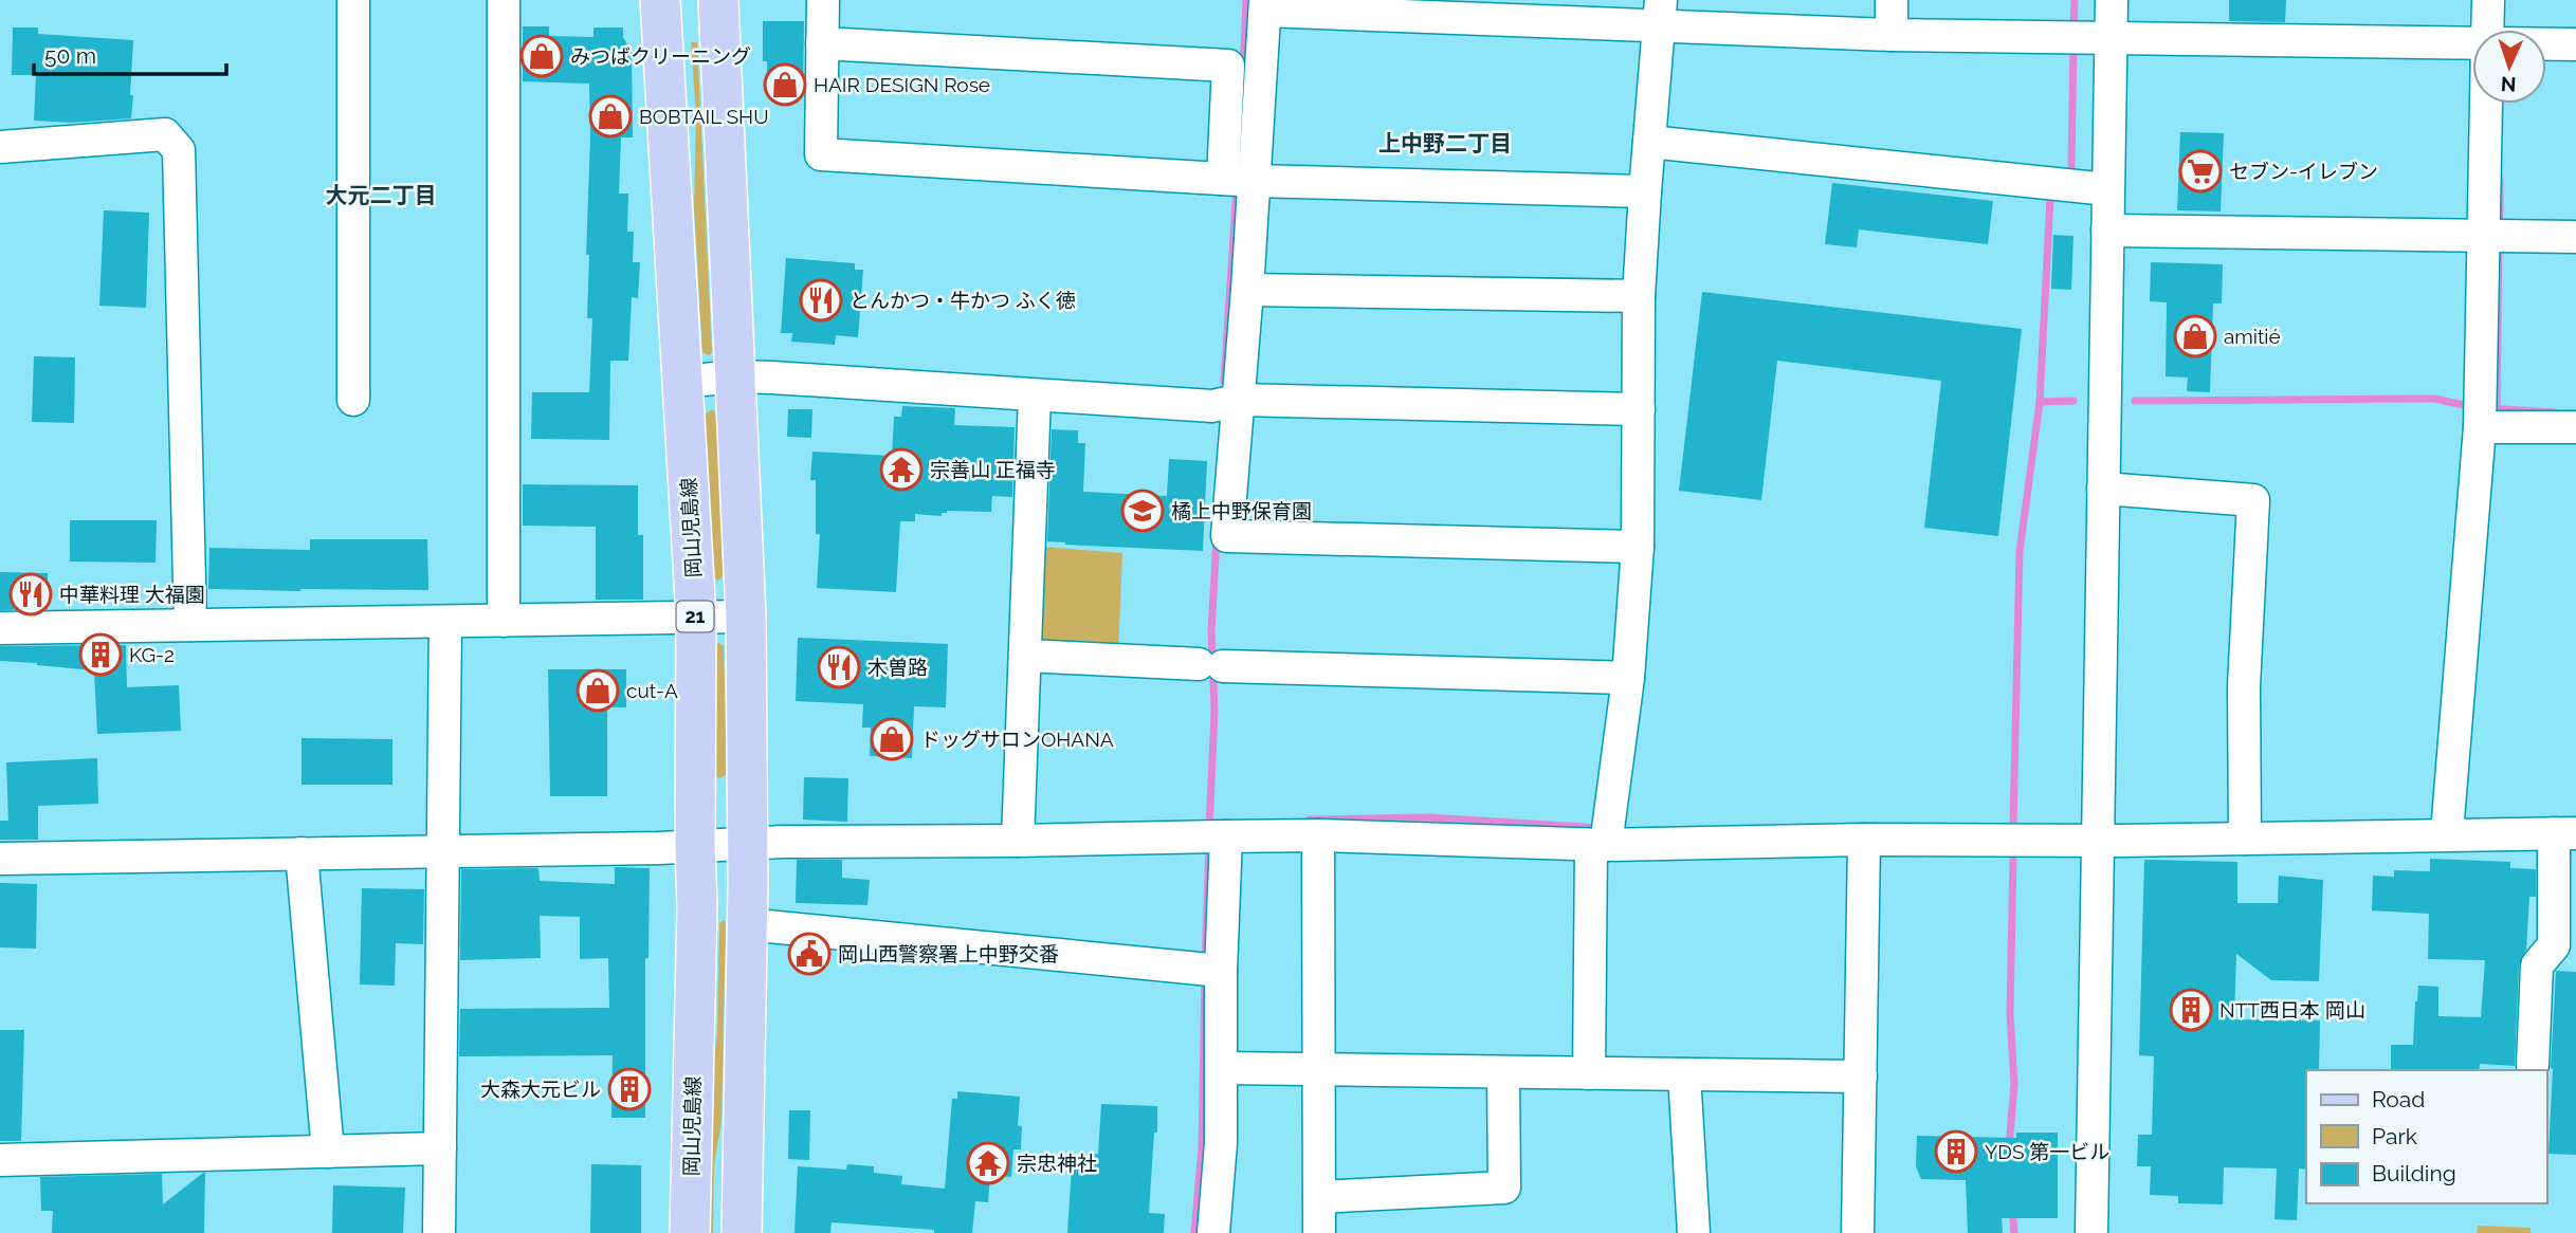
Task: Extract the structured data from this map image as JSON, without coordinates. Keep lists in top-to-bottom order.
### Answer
{
  "streets": {
    "main road": ["岡山児島線", "21"]
  },
  "districts": ["上中野二丁目", "大元二丁目"],
  "places": {
    "shop": [
      "みつばクリーニング",
      "HAIR DESIGN Rose",
      "BOBTAIL SHU",
      "amitié",
      "cut-A",
      "ドッグサロンOHANA"
    ],
    "supermarket": ["セブン-イレブン"],
    "restaurant": ["とんかつ・牛かつ ふく徳", "中華料理 大福園", "木曽路"],
    "temple": ["宗善山 正福寺", "宗忠神社"],
    "school or university": ["橘上中野保育園"],
    "building": [
      "KG-2",
      "NTT西日本 岡山",
      "大森大元ビル",
      "YDS 第一ビル"
    ],
    "public building": ["岡山西警察署上中野交番"]
  },
  "legend": ["Road", "Park", "Building"],
  "scale_bar": "50 m",
  "north": "bottom"
}
